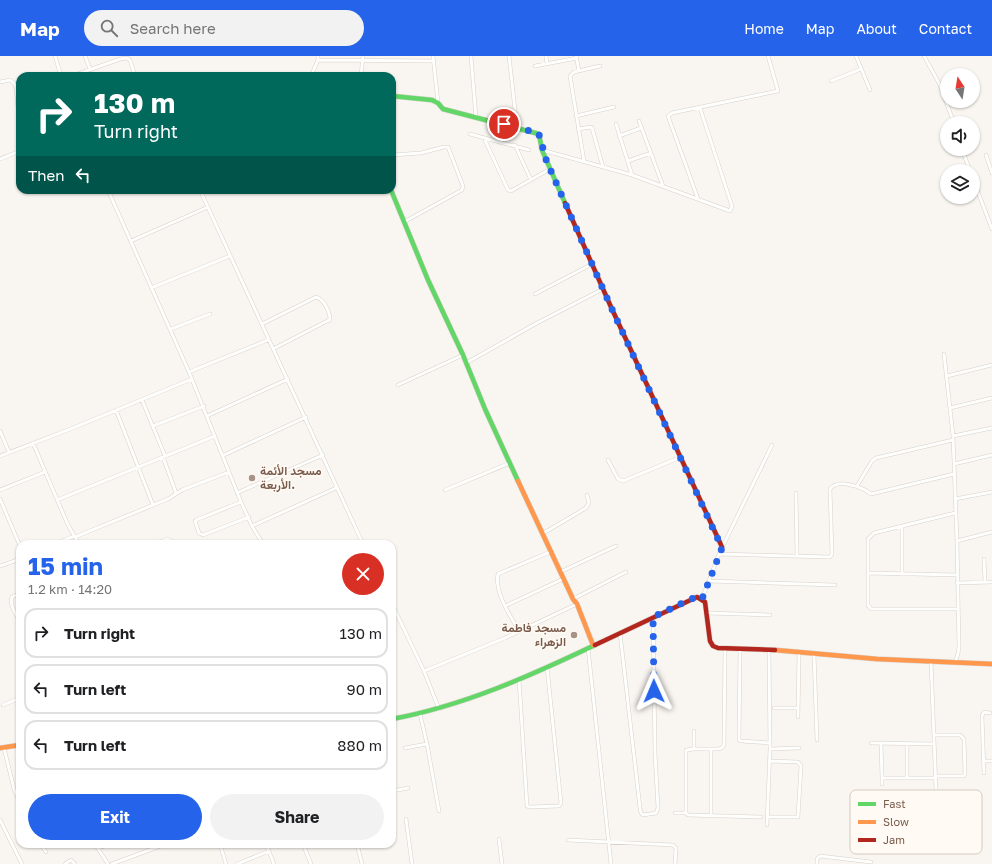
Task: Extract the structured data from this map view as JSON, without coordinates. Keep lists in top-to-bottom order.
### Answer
{
  "places": ["مسجد الأئمة الأربعة.", "مسجد فاطمة الزهراء"],
  "legend": ["Fast", "Slow", "Jam"],
  "north": "top",
  "page": {
    "header": "Map",
    "search": "Search here",
    "nav": [
      "Home",
      "Map",
      "About",
      "Contact"
    ],
    "turn": ["130 m", "Turn right"],
    "then": "Then",
    "heading": ["15 min", "1.2 km · 14:20"],
    "list": [
      {
        "name": "Turn right",
        "value": "130 m"
      },
      {
        "name": "Turn left",
        "value": "90 m"
      },
      {
        "name": "Turn left",
        "value": "880 m"
      }
    ],
    "buttons": ["Exit", "Share"]
  }
}
